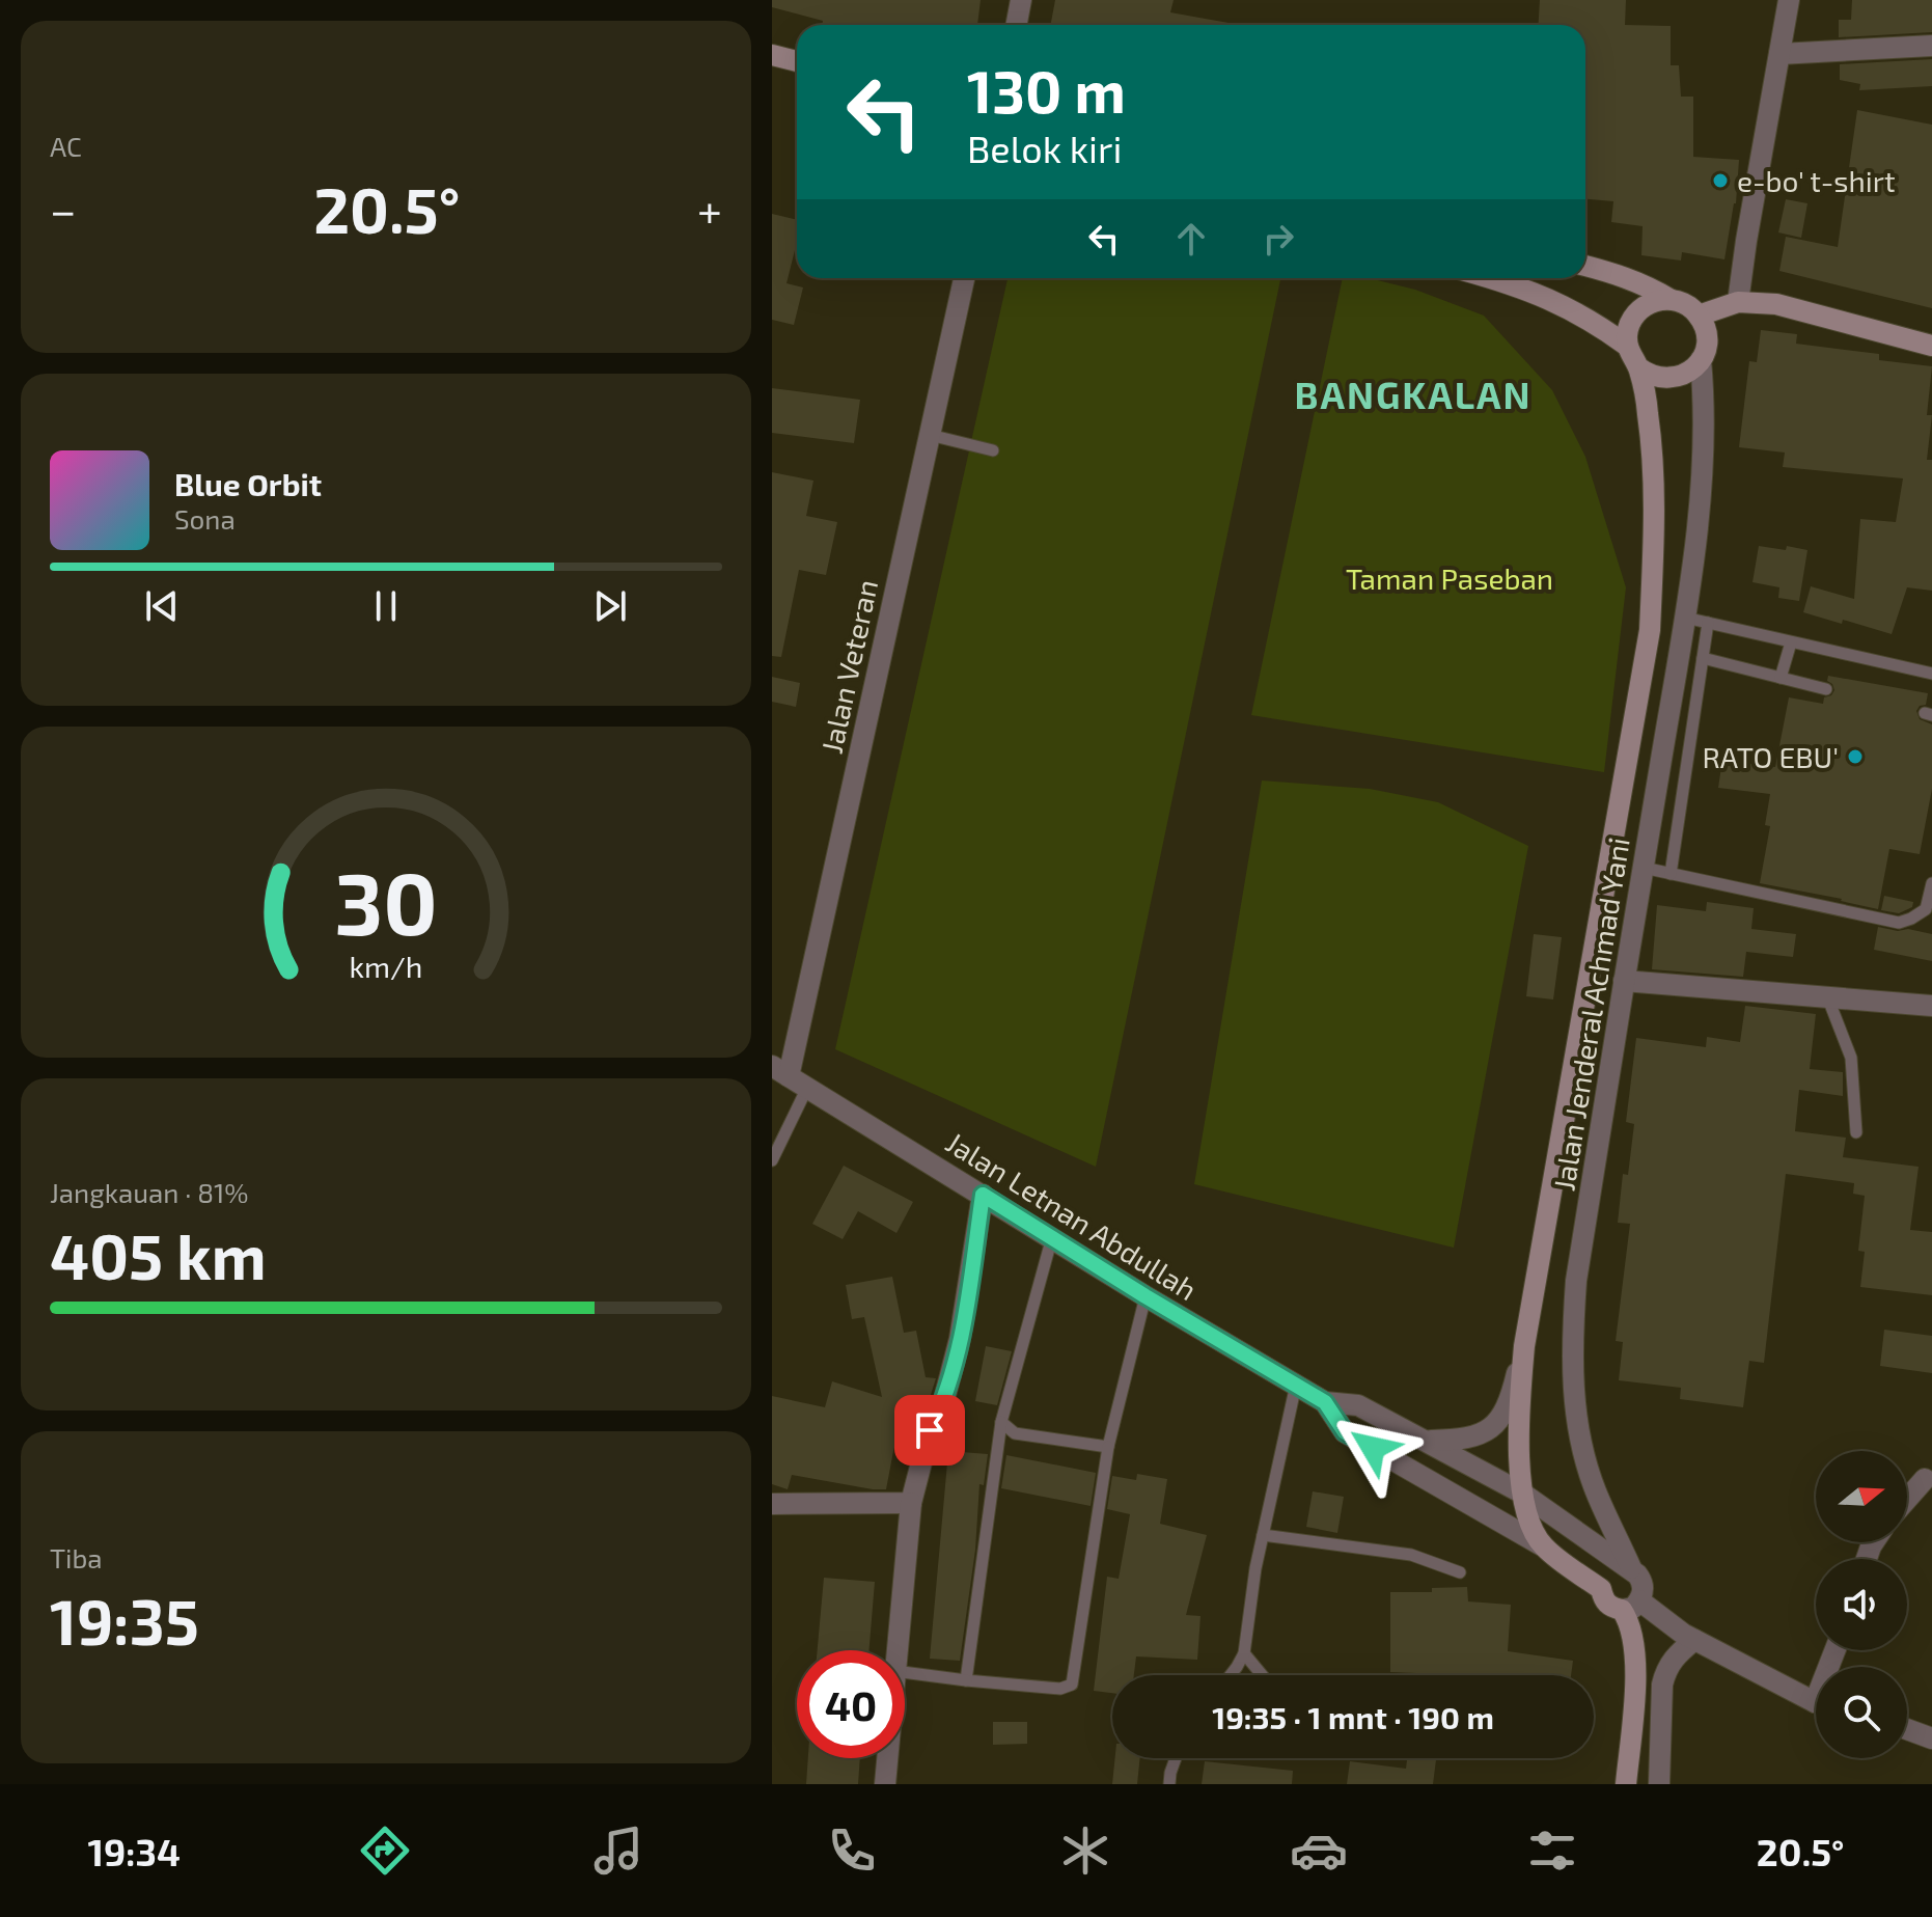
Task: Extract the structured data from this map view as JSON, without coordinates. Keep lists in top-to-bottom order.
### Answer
{
  "streets": {
    "main road": ["Jalan Jenderal Achmad Yani"],
    "street": ["Jalan Veteran", "Jalan Letnan Abdullah"]
  },
  "crossings": [
    ["Jalan Veteran", "Jalan Letnan Abdullah"],
    ["Jalan Jenderal Achmad Yani", "Jalan Letnan Abdullah"]
  ],
  "districts": ["BANGKALAN"],
  "parks": ["Taman Paseban"],
  "places": ["e-bo' t-shirt", "RATO EBU'"],
  "north": "right",
  "page": {
    "tile": [
      "AC",
      ["Jangkauan · 81%", "405 km"],
      ["Tiba", "19:35"]
    ],
    "turn": ["130 m", "Belok kiri"],
    "heat": ["−", "20.5°", "+"],
    "song": ["Blue Orbit", "Sona"],
    "limit": "40",
    "trip": "19:35 · 1 mnt · 190 m",
    "tabs": ["19:34", "20.5°"],
    "gauge": ["30", "km/h"]
  }
}
